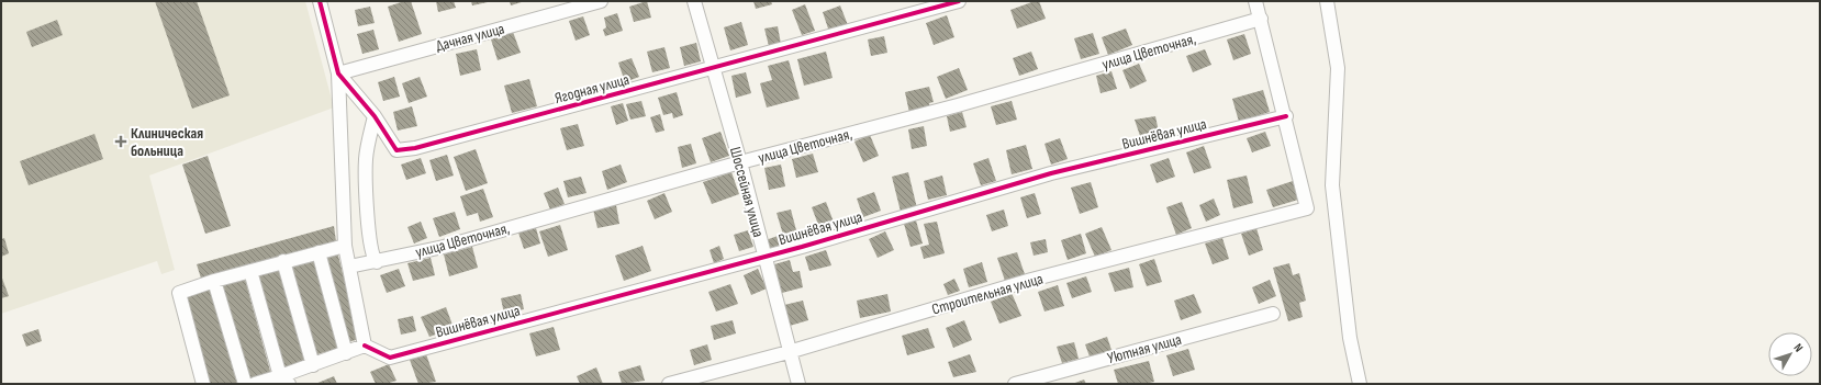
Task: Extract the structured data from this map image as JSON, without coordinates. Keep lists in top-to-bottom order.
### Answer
{
  "streets": {
    "street": [
      "Дачная улица",
      "улица Цветочная,",
      "Ягодная улица",
      "Вишнёвая улица",
      "Шоссейная улица",
      "Строительная улица",
      "Уютная улица"
    ]
  },
  "crossings": [
    ["Дачная улица", "Ягодная улица"],
    ["улица Цветочная,", "Шоссейная улица"],
    ["Ягодная улица", "Шоссейная улица"],
    ["Вишнёвая улица", "Шоссейная улица"],
    ["Вишнёвая улица", "Строительная улица"],
    ["Шоссейная улица", "Строительная улица"]
  ],
  "places": {
    "health": ["Клиническая больница"]
  },
  "north": "top right"
}
